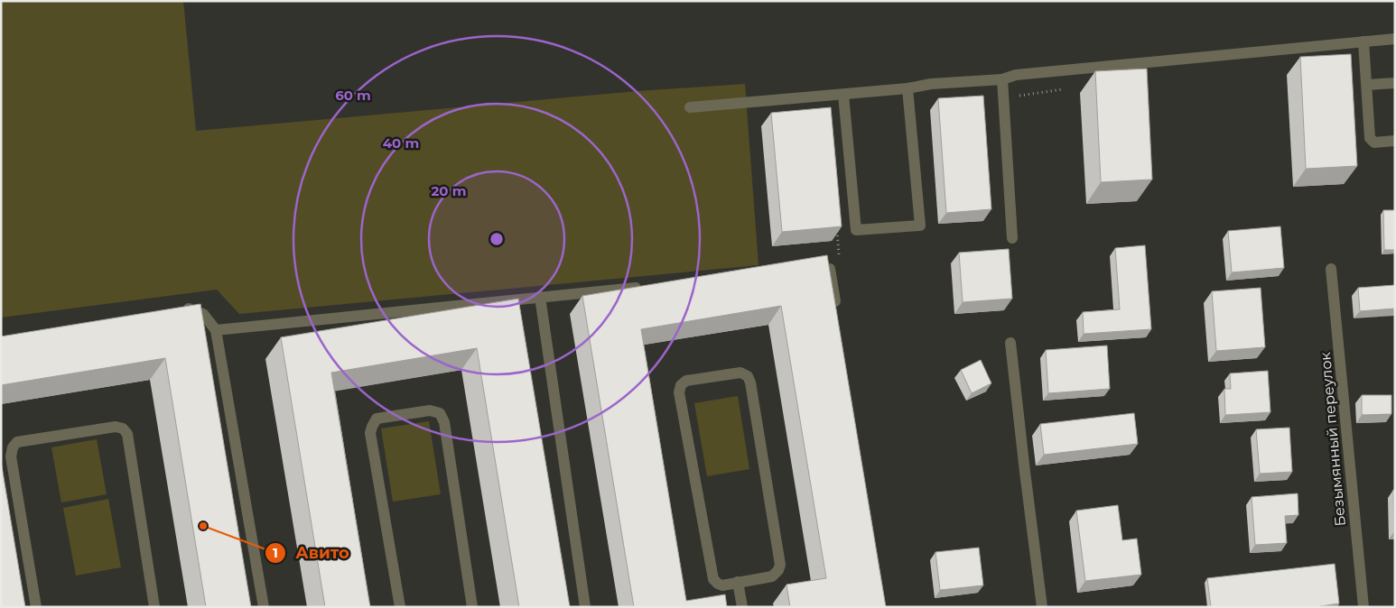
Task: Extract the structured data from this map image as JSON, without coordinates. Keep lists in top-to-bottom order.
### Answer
{
  "streets": {
    "street": ["Безымянный переулок"]
  },
  "places": ["Авито"],
  "rings": ["60 m", "40 m", "20 m"]
}
